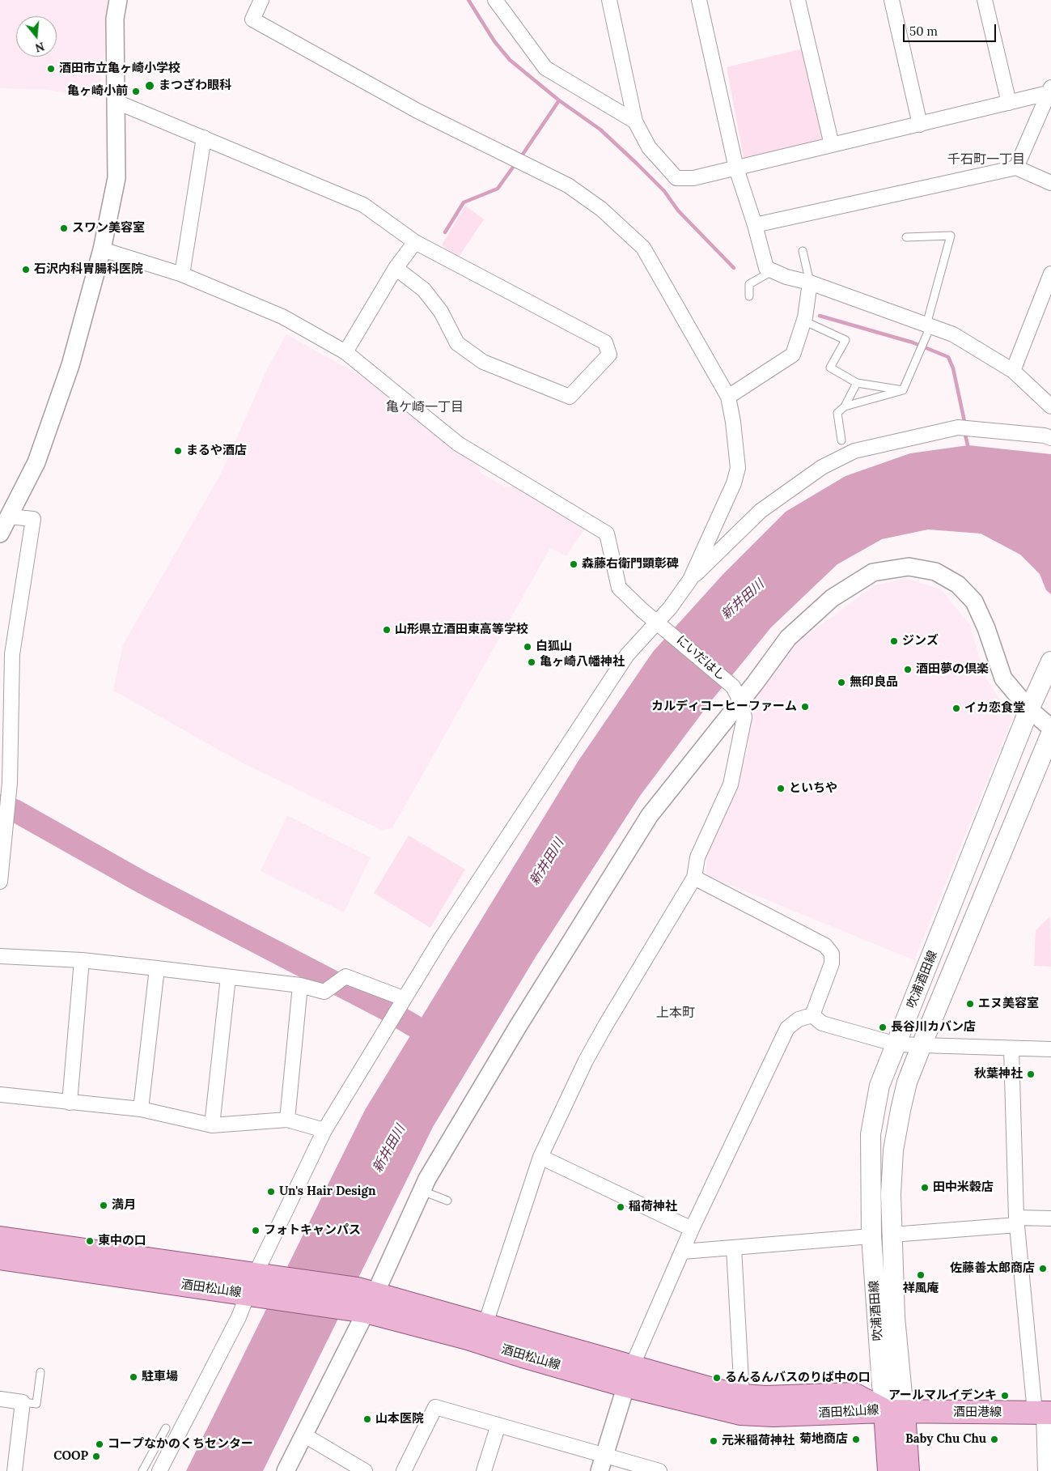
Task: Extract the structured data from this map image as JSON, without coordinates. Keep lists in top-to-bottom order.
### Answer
{
  "streets": {
    "main road": ["吹浦酒田線", "酒田松山線", "酒田港線"],
    "street": ["にいだはし"]
  },
  "crossings": [
    ["吹浦酒田線", "酒田松山線"],
    ["吹浦酒田線", "酒田港線"],
    ["酒田松山線", "酒田港線"]
  ],
  "districts": ["千石町一丁目", "亀ケ崎一丁目", "上本町"],
  "water": ["新井田川"],
  "places": [
    "酒田市立亀ヶ崎小学校",
    "まつざわ眼科",
    "亀ヶ崎小前",
    "スワン美容室",
    "石沢内科胃腸科医院",
    "まるや酒店",
    "森藤右衛門顕彰碑",
    "山形県立酒田東高等学校",
    "ジンズ",
    "白狐山",
    "亀ヶ崎八幡神社",
    "酒田夢の倶楽",
    "無印良品",
    "カルディコーヒーファーム",
    "イカ恋食堂",
    "といちや",
    "エヌ美容室",
    "長谷川カバン店",
    "秋葉神社",
    "田中米穀店",
    "Un's Hair Design",
    "満月",
    "稲荷神社",
    "フォトキャンパス",
    "東中の口",
    "佐藤善太郎商店",
    "祥風庵",
    "駐車場",
    "るんるんバスのりば中の口",
    "アールマルイデンキ",
    "山本医院",
    "菊地商店",
    "Baby Chu Chu",
    "元米稲荷神社",
    "コープなかのくちセンター",
    "COOP"
  ],
  "scale_bar": "50 m",
  "north": "bottom"
}
